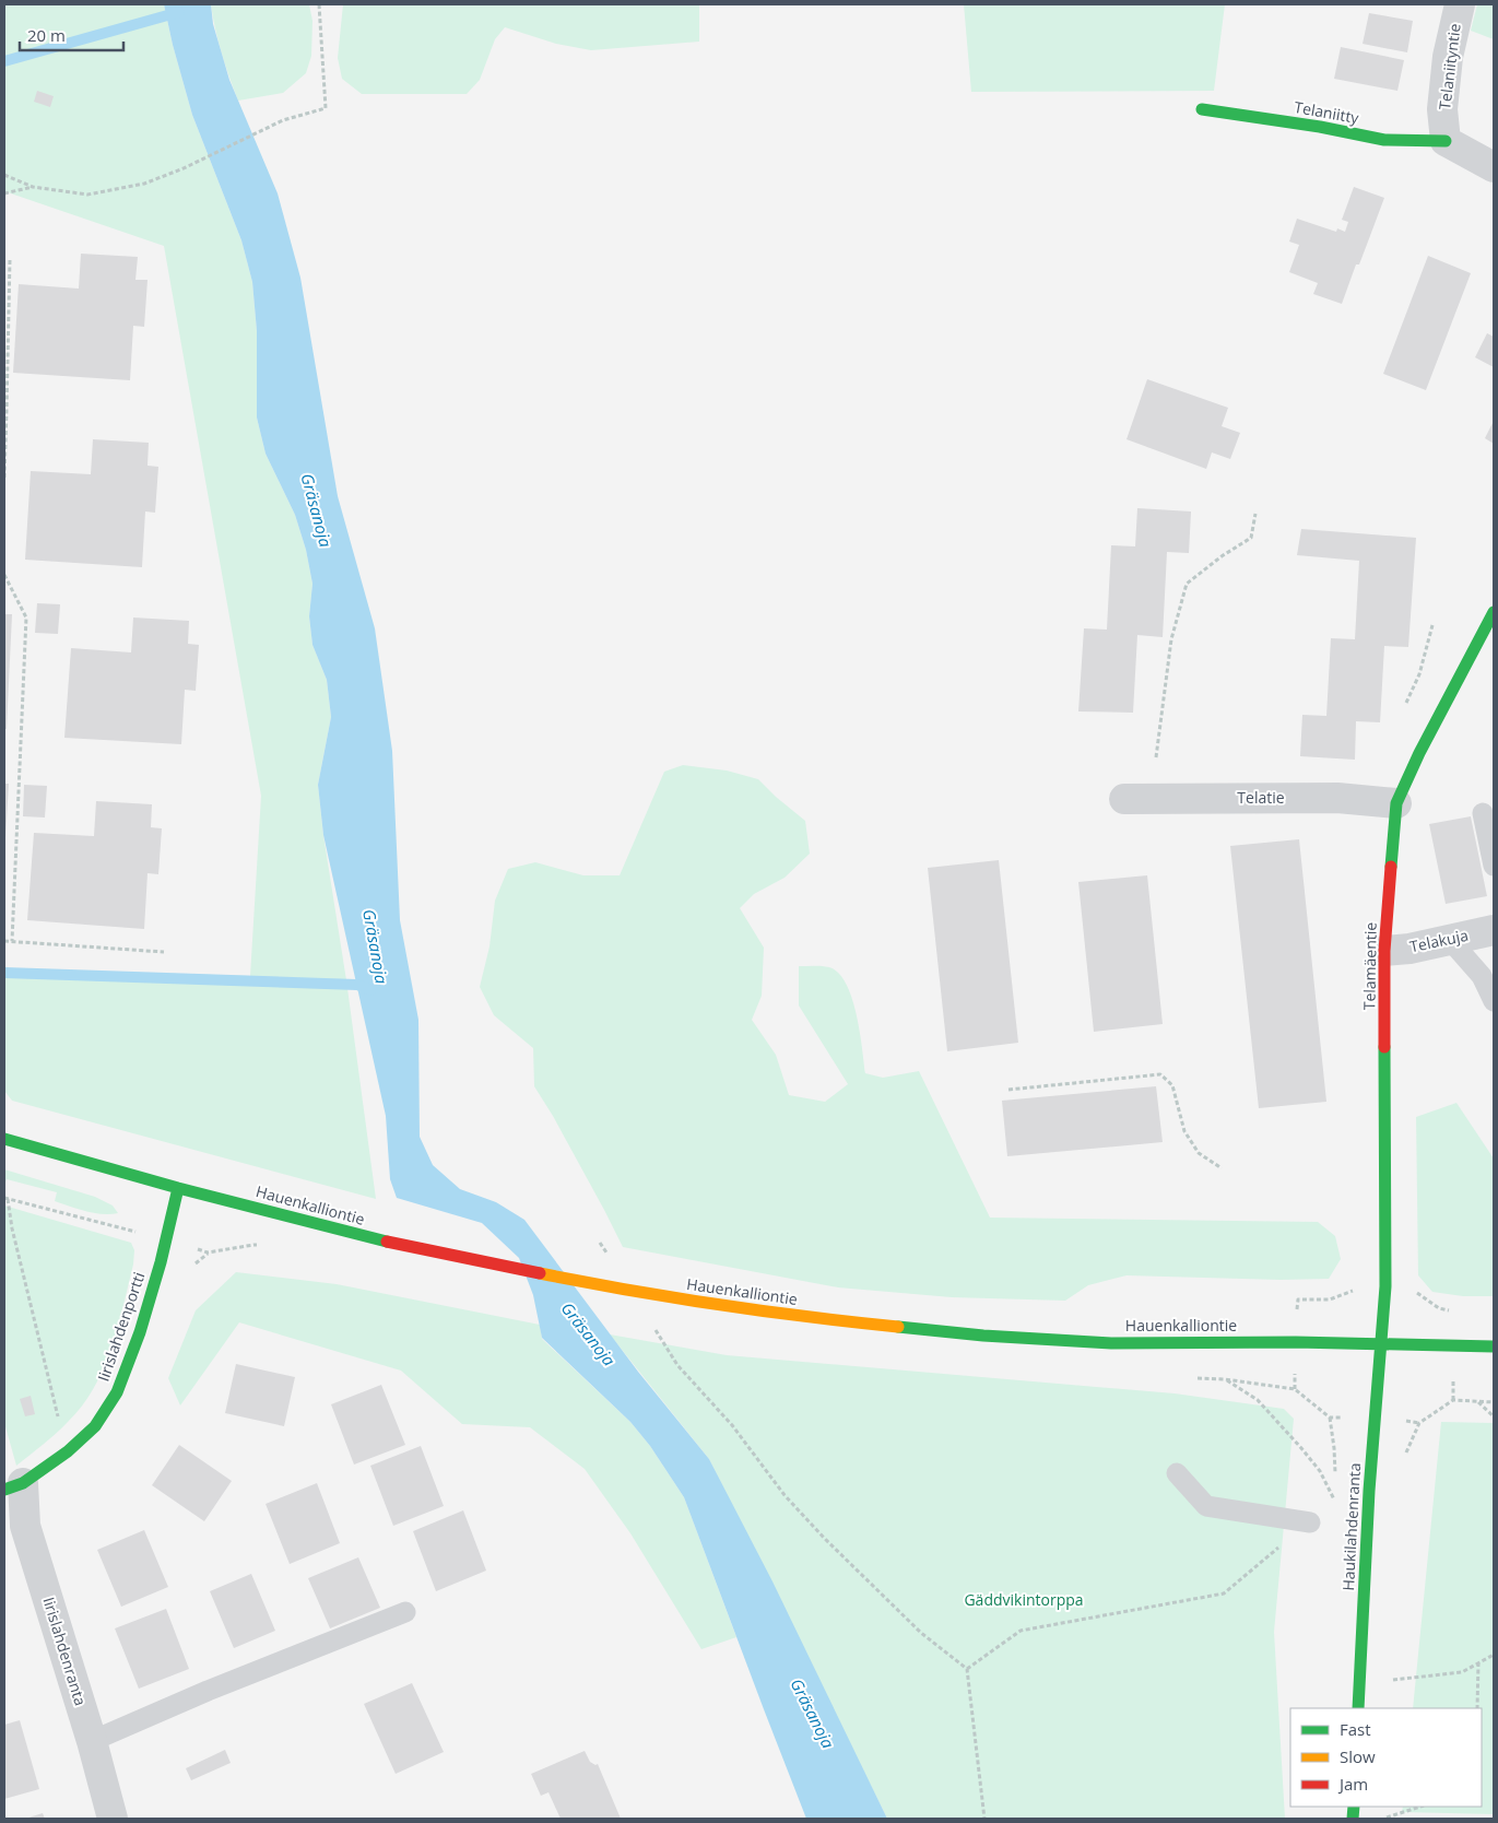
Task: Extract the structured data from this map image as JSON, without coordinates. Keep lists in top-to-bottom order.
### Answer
{
  "streets": {
    "street": [
      "Telaniityntie",
      "Telaniitty",
      "Telatie",
      "Telakuja",
      "Telamäentie",
      "Hauenkalliontie",
      "Iirislahdenportti",
      "Haukilahdenranta",
      "Iirislahdenranta"
    ]
  },
  "crossings": [
    ["Telaniityntie", "Telaniitty"],
    ["Telatie", "Telamäentie"],
    ["Telakuja", "Telamäentie"],
    ["Telamäentie", "Hauenkalliontie"],
    ["Telamäentie", "Haukilahdenranta"],
    ["Hauenkalliontie", "Iirislahdenportti"],
    ["Hauenkalliontie", "Haukilahdenranta"],
    ["Iirislahdenportti", "Iirislahdenranta"]
  ],
  "water": ["Gräsanoja"],
  "parks": ["Gäddvikintorppa"],
  "legend": ["Fast", "Slow", "Jam"],
  "scale_bar": "20 m"
}
